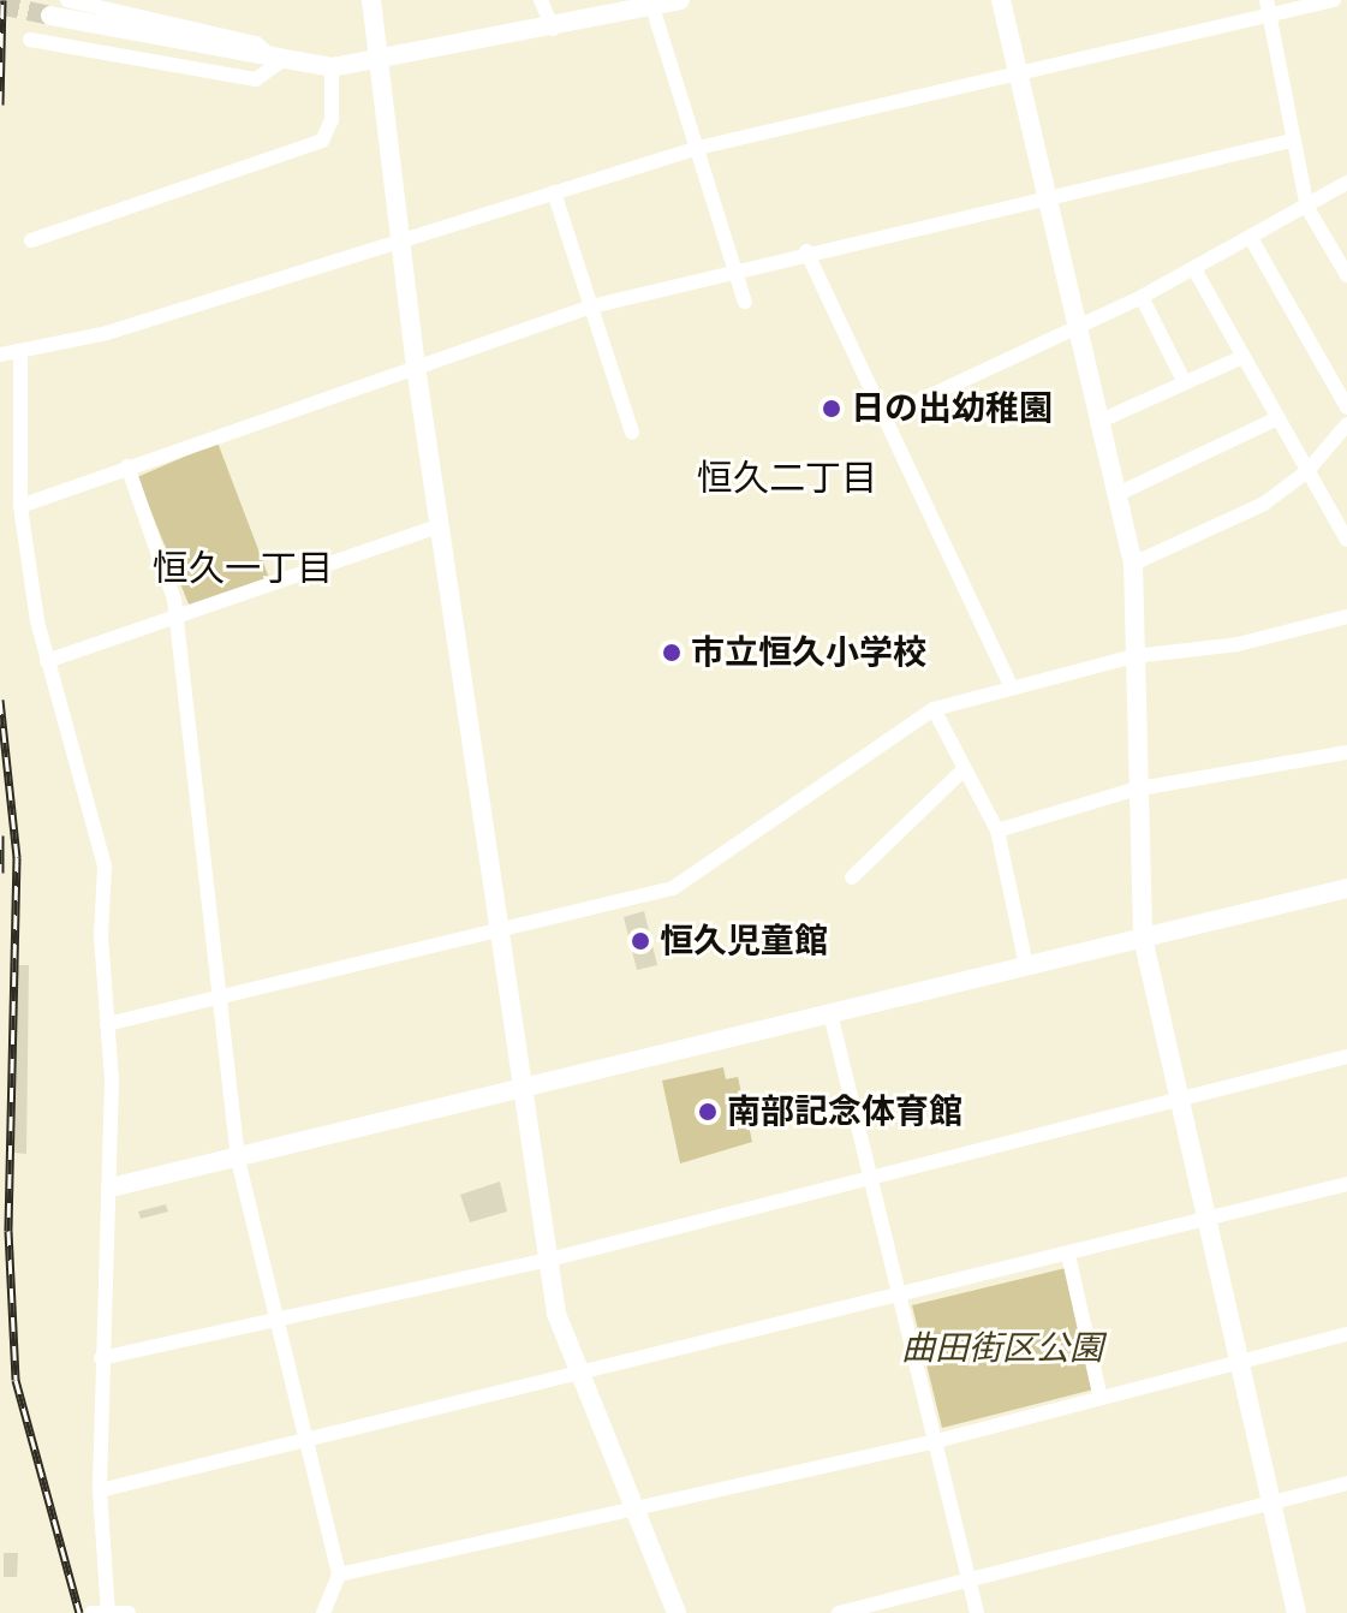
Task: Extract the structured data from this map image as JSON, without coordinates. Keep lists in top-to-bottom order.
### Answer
{
  "districts": ["恒久二丁目", "恒久一丁目"],
  "parks": ["曲田街区公園"],
  "places": [
    "日の出幼稚園",
    "市立恒久小学校",
    "恒久児童館",
    "南部記念体育館"
  ]
}
